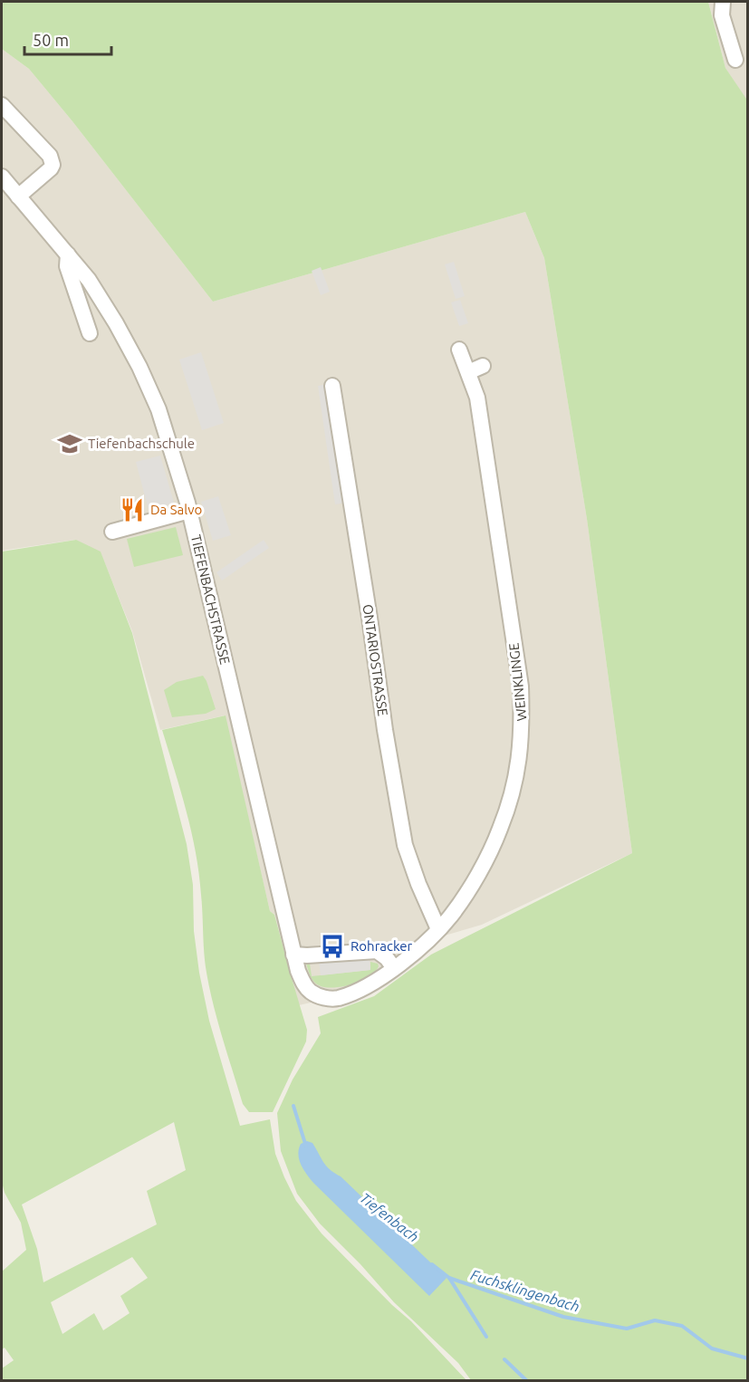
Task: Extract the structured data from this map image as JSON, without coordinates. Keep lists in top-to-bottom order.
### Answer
{
  "streets": {
    "street": ["TIEFENBACHSTRASSE", "ONTARIOSTRASSE", "WEINKLINGE"]
  },
  "crossings": [
    ["TIEFENBACHSTRASSE", "WEINKLINGE"],
    ["ONTARIOSTRASSE", "WEINKLINGE"]
  ],
  "water": ["Tiefenbach", "Fuchsklingenbach"],
  "places": {
    "school or university": ["Tiefenbachschule"],
    "restaurant": ["Da Salvo"],
    "bus stop": ["Rohracker"]
  },
  "scale_bar": "50 m"
}
